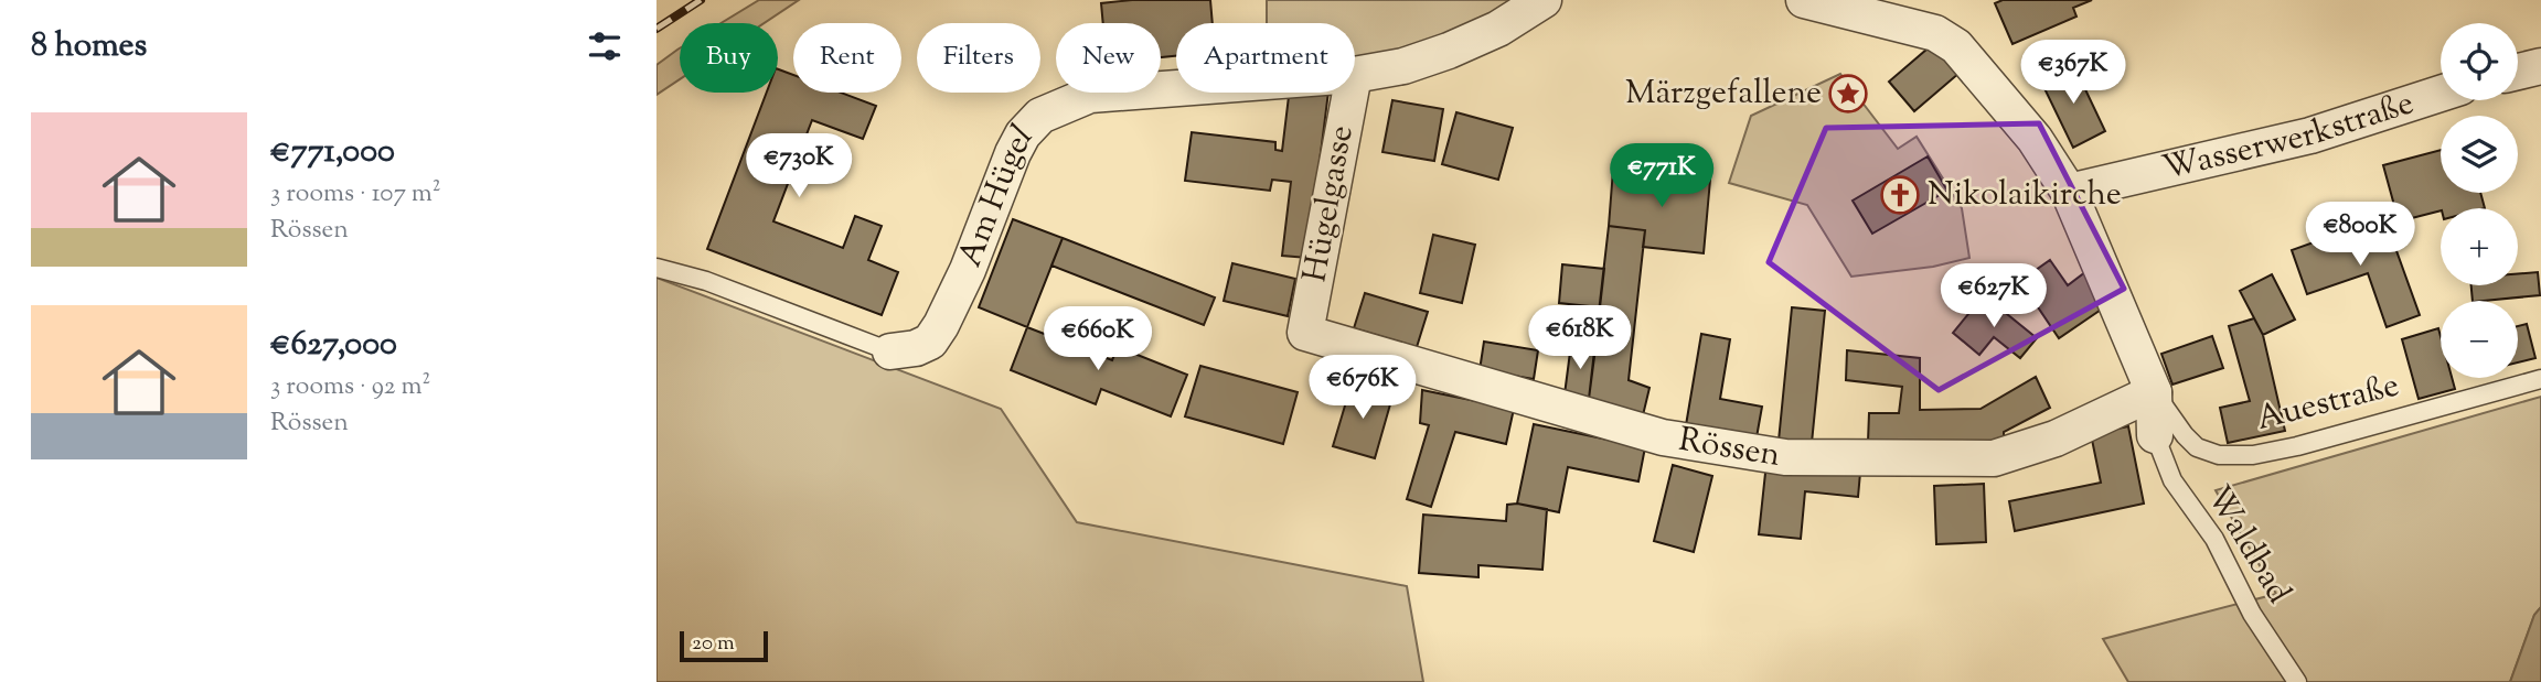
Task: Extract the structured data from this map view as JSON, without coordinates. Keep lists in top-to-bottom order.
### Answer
{
  "streets": {
    "street": [
      "Wasserwerkstraße",
      "Am Hügel",
      "Hügelgasse",
      "Rössen"
    ],
    "lane": ["Auestraße", "Waldbad"]
  },
  "crossings": [
    ["Hügelgasse", "Rössen"],
    ["Auestraße", "Rössen"]
  ],
  "places": {
    "place": ["Märzgefallene"],
    "church": ["Nikolaikirche"]
  },
  "scale_bar": "20 m",
  "page": {
    "heading": "8 homes",
    "map_buttons": ["+", "−"],
    "chip": [
      "Buy",
      "Rent",
      "Filters",
      "New",
      "Apartment"
    ],
    "price": [
      "€367K",
      "€730K",
      "€771K",
      "€800K",
      "€627K",
      "€618K",
      "€660K",
      "€676K"
    ],
    "list": [
      {
        "name": "€771,000",
        "note": "3 rooms · 107 m² · Rössen"
      },
      {
        "name": "€627,000",
        "note": "3 rooms · 92 m² · Rössen"
      }
    ],
    "scale": "20 m"
  }
}
